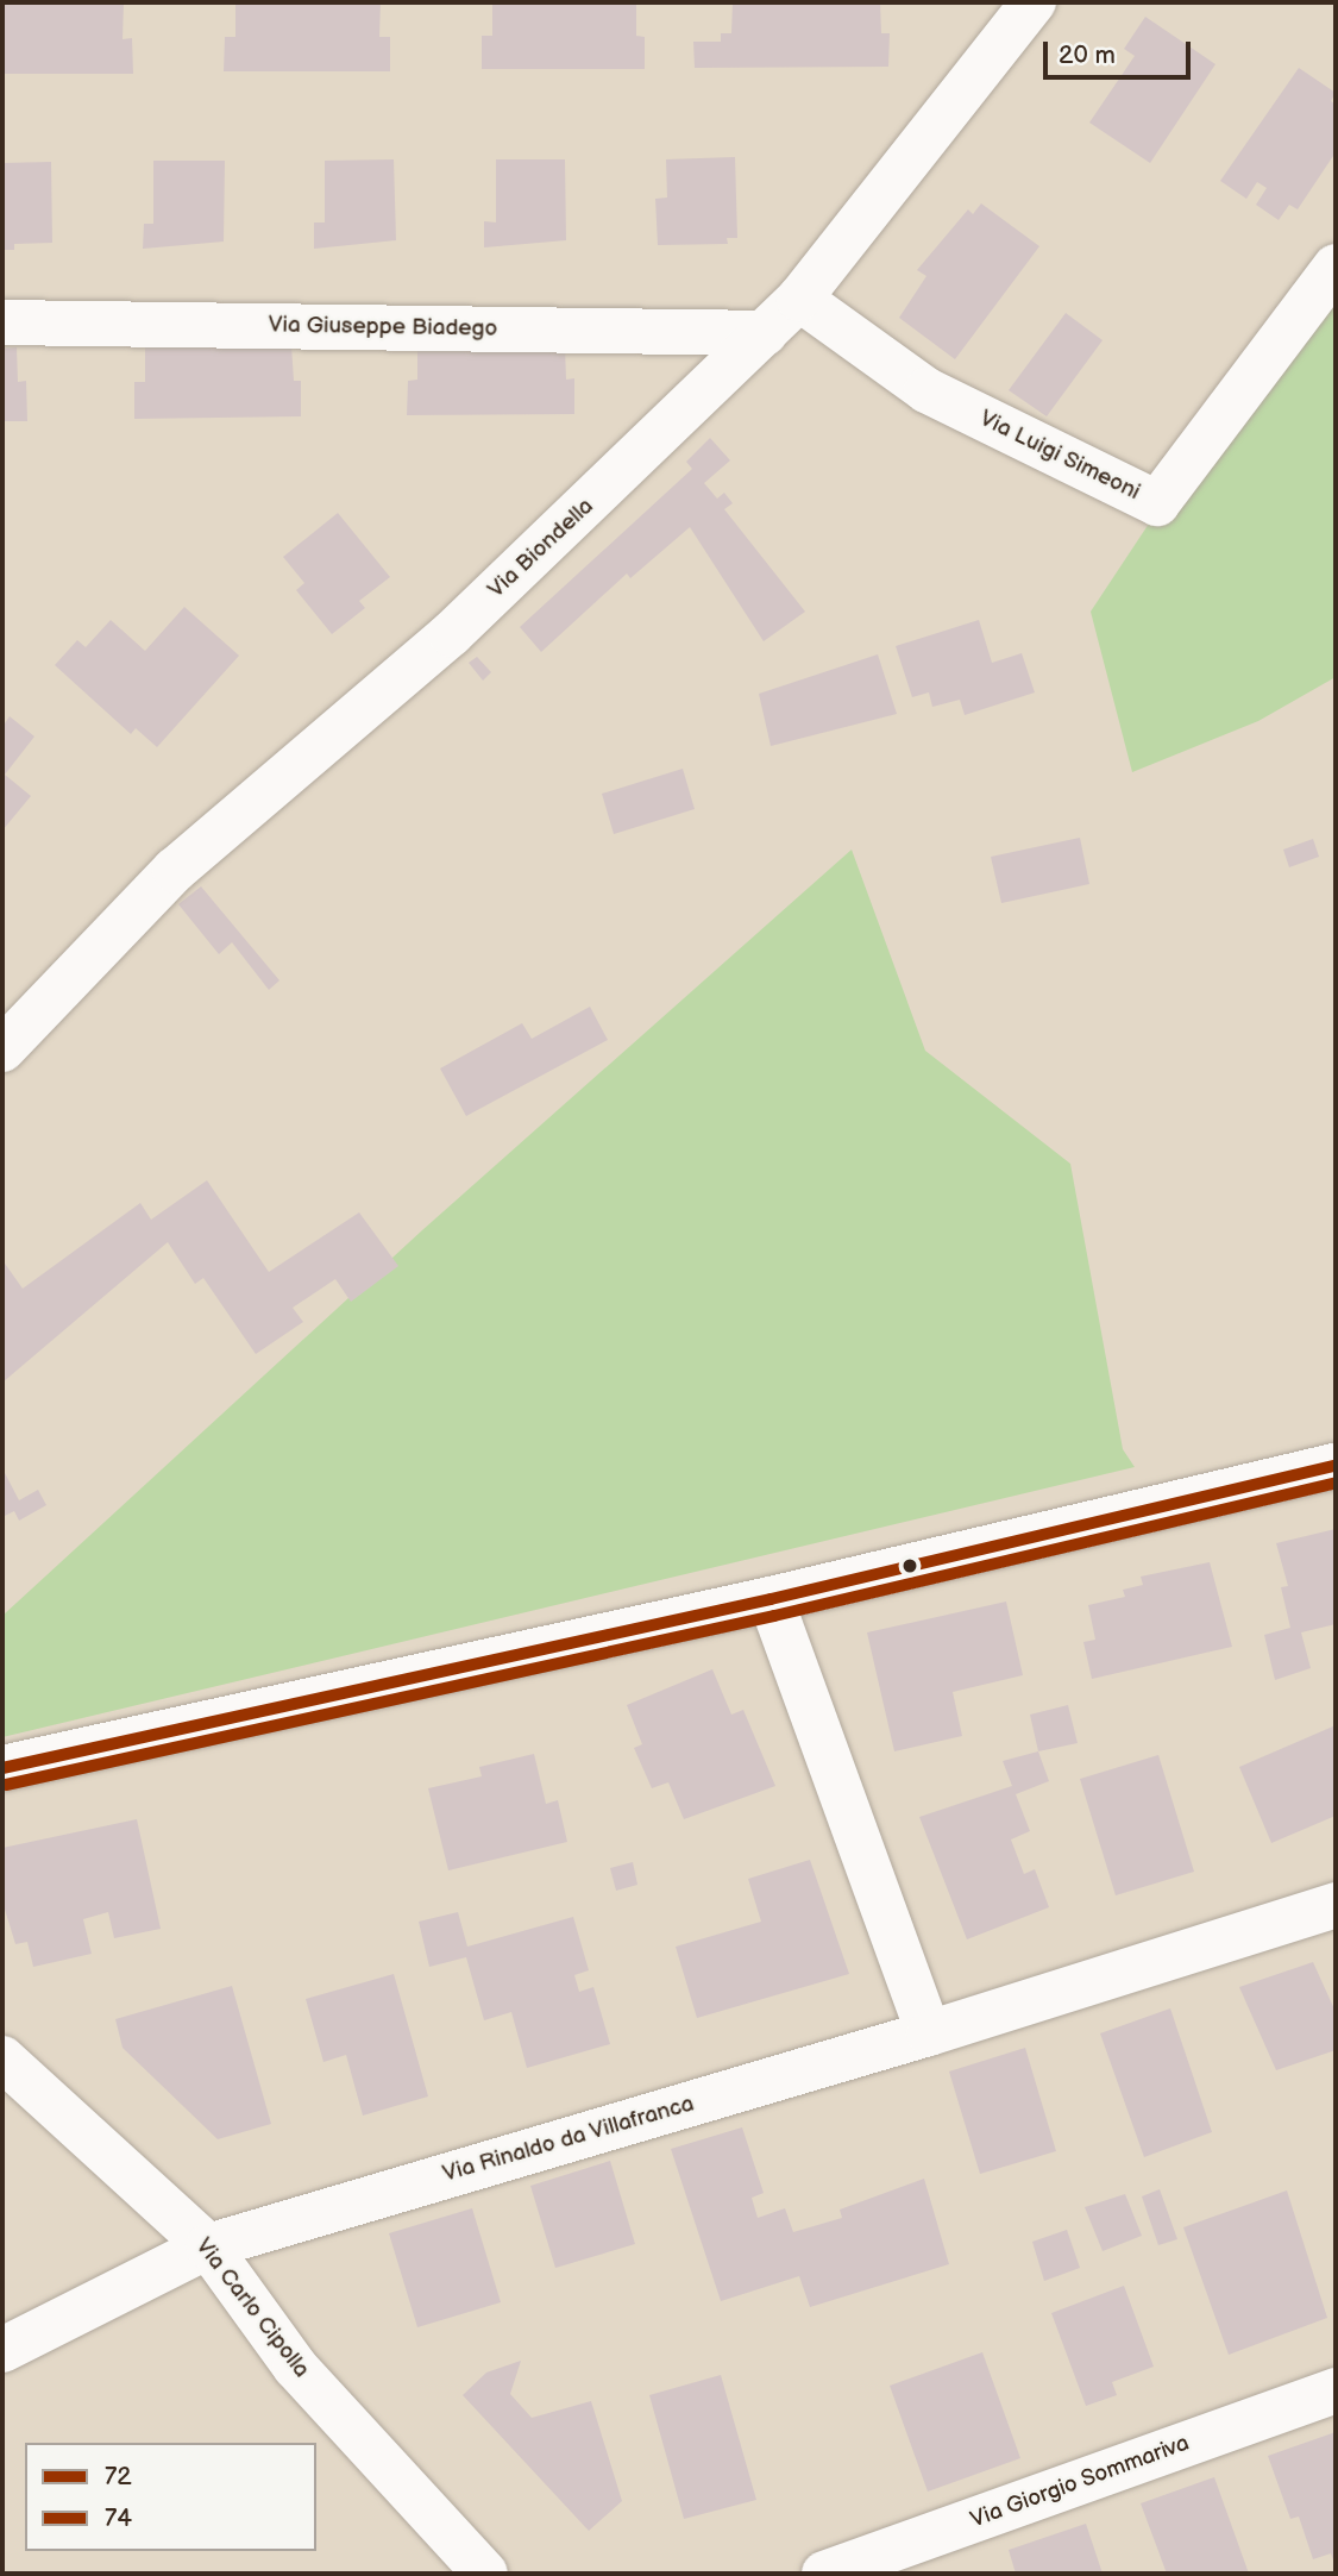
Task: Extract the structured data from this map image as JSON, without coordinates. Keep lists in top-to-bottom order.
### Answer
{
  "streets": {
    "street": [
      "Via Giuseppe Biadego",
      "Via Luigi Simeoni",
      "Via Biondella",
      "Via Rinaldo da Villafranca",
      "Via Carlo Cipolla",
      "Via Giorgio Sommariva"
    ]
  },
  "crossings": [
    ["Via Giuseppe Biadego", "Via Biondella"],
    ["Via Luigi Simeoni", "Via Biondella"],
    ["Via Rinaldo da Villafranca", "Via Carlo Cipolla"]
  ],
  "lines": ["transit line 72", "transit line 74"],
  "legend": ["72", "74"],
  "scale_bar": "20 m"
}
